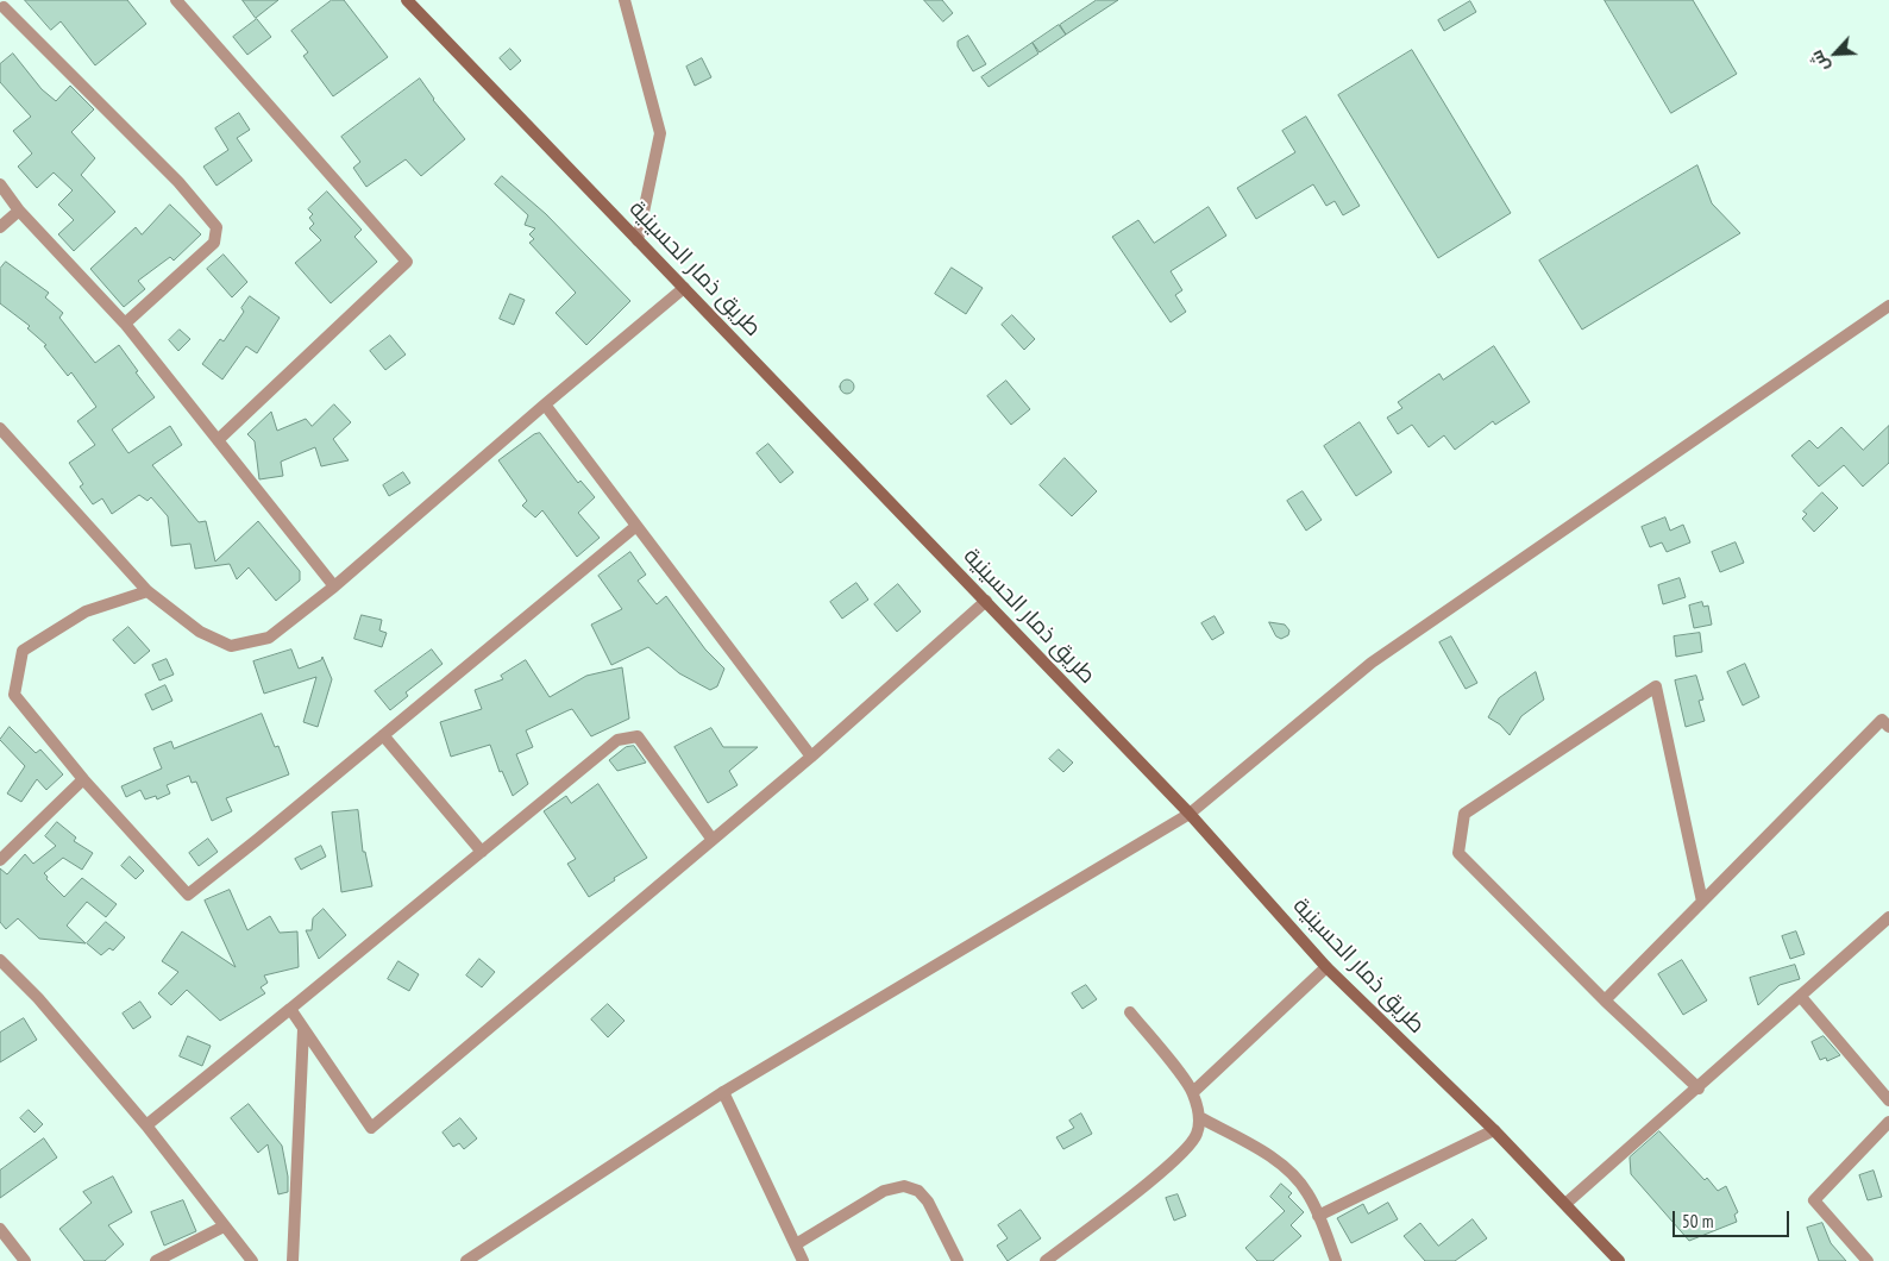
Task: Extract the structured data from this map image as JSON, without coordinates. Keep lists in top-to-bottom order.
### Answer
{
  "streets": {
    "main road": ["طريق ذمار الحسينية"]
  },
  "scale_bar": "50 m",
  "north": "bottom left"
}
